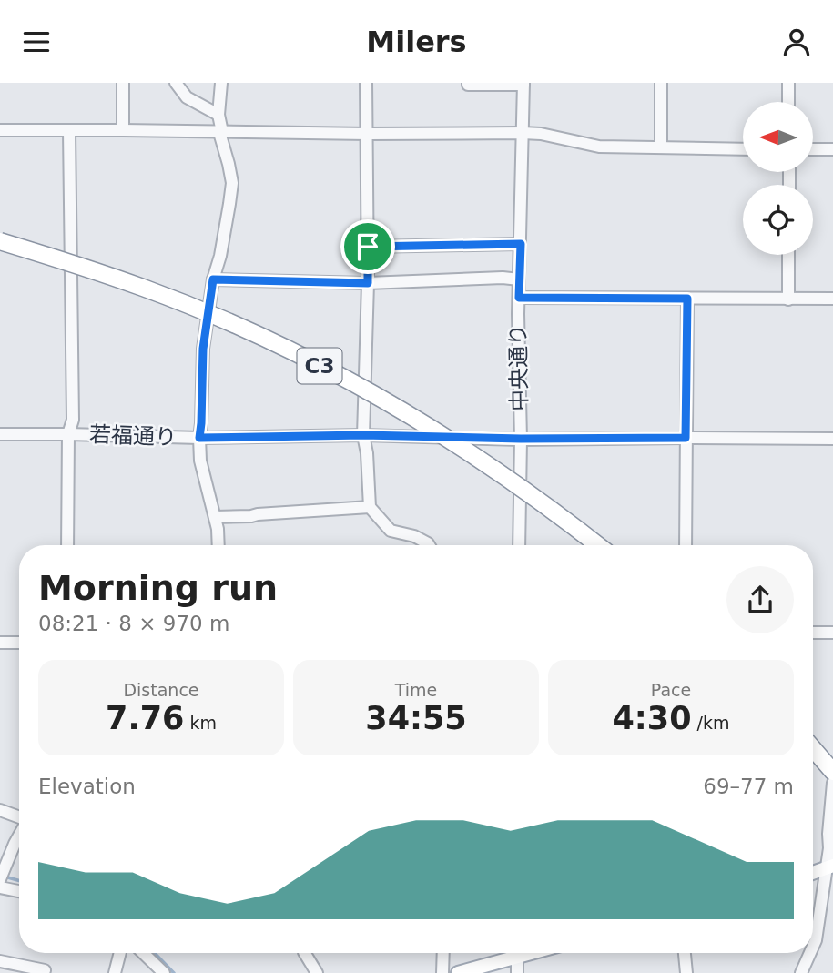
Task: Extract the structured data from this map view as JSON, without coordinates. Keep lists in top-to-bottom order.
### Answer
{
  "streets": {
    "highway": ["C3"],
    "street": ["中央通り", "若福通り"]
  },
  "crossings": [
    ["中央通り", "若福通り"]
  ],
  "north": "left",
  "page": {
    "header": "Milers",
    "heading": ["Morning run", "08:21 · 8 × 970 m"],
    "stats": [
      ["Distance", "7.76 km"],
      ["Time", "34:55"],
      ["Pace", "4:30 /km"]
    ],
    "chart": ["Elevation", "69–77 m"]
  }
}
